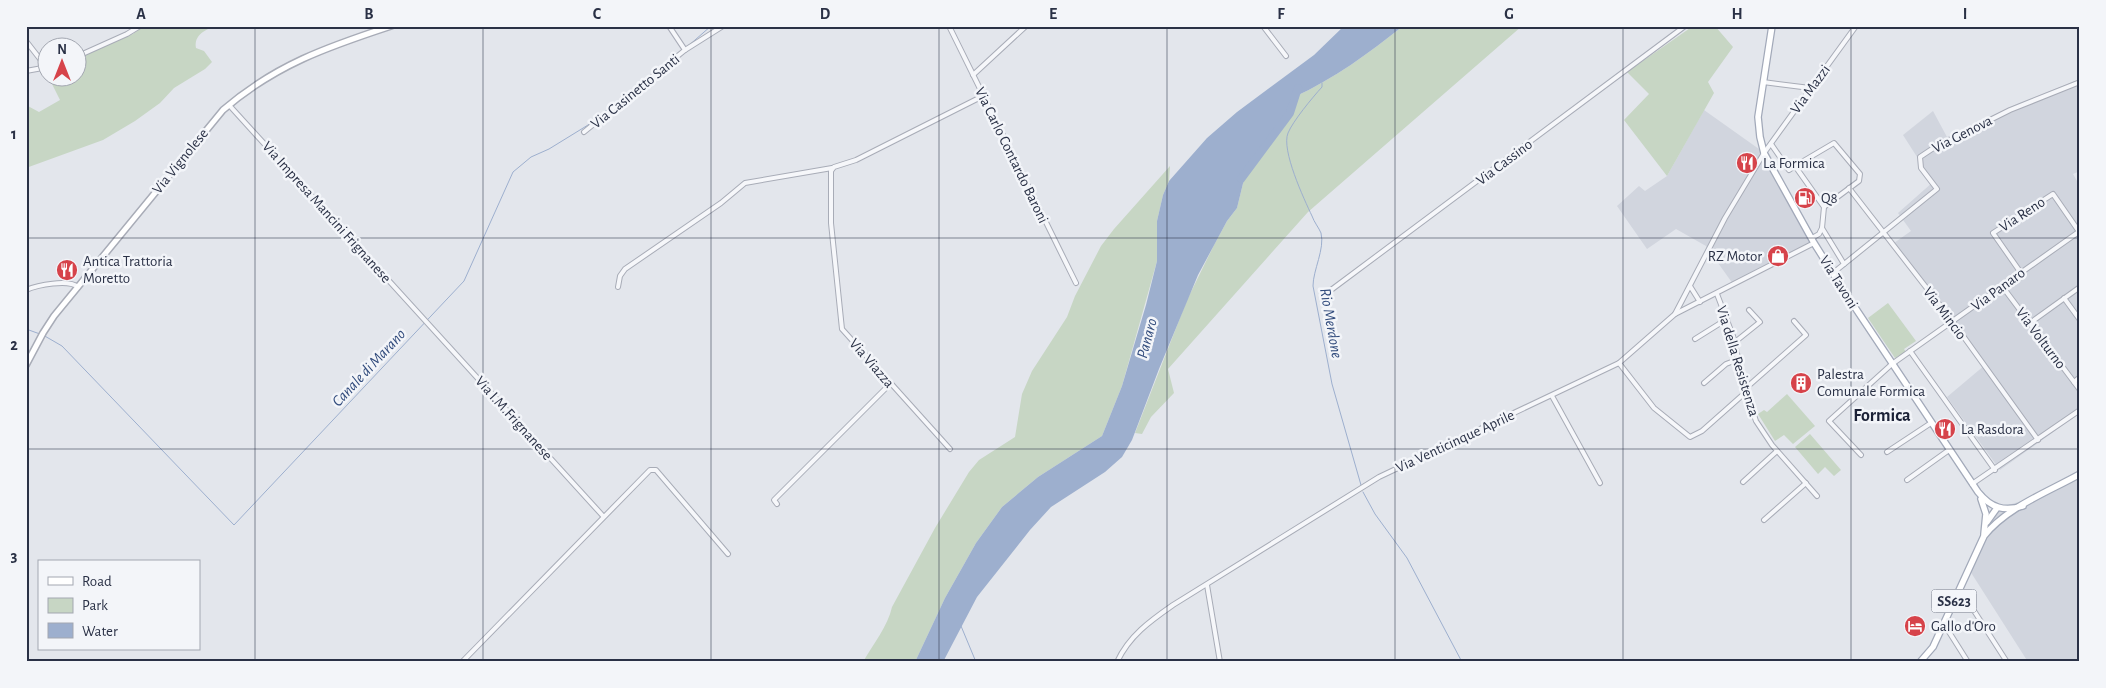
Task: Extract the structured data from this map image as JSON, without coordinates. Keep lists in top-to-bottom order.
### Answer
{
  "streets": {
    "main road": ["Via Vignolese", "Via Tavoni", "SS623"],
    "street": [
      "Via Mazzi",
      "Via Casinetto Santi",
      "Via Genova",
      "Via Carlo Contardo Baroni",
      "Via Cassino",
      "Via Impresa Mancini Frignanese",
      "Via Reno",
      "Via Panaro",
      "Via Mincio",
      "Via Volturno",
      "Via della Resistenza",
      "Via Viazza",
      "Via I.M.Frignanese",
      "Via Venticinque Aprile"
    ]
  },
  "crossings": [
    ["Via Mazzi", "Via Tavoni"],
    ["Via Mazzi", "Via Venticinque Aprile"],
    ["Via Genova", "Via Tavoni"],
    ["Via Genova", "Via Mincio"],
    ["Via Vignolese", "Via Impresa Mancini Frignanese"],
    ["Via Impresa Mancini Frignanese", "Via I.M.Frignanese"],
    ["Via Reno", "Via Panaro"],
    ["Via Tavoni", "Via Panaro"],
    ["Via Tavoni", "Via Venticinque Aprile"],
    ["Via Tavoni", "SS623"],
    ["Via Panaro", "Via Mincio"],
    ["Via Panaro", "Via Volturno"]
  ],
  "districts": ["Formica"],
  "water": ["Rio Merdone", "Panaro", "Canale di Marano"],
  "places": {
    "restaurant": ["La Formica", "Antica Trattoria Moretto", "La Rasdora"],
    "fuel station": ["Q8"],
    "shop": ["RZ Motor"],
    "building": ["Palestra Comunale Formica"],
    "hotel": ["Gallo d'Oro"]
  },
  "legend": ["Road", "Park", "Water"],
  "north": "top",
  "grid": {
    "columns": [
      "A",
      "B",
      "C",
      "D",
      "E",
      "F",
      "G",
      "H",
      "I"
    ],
    "rows": ["1", "2", "3"]
  }
}
